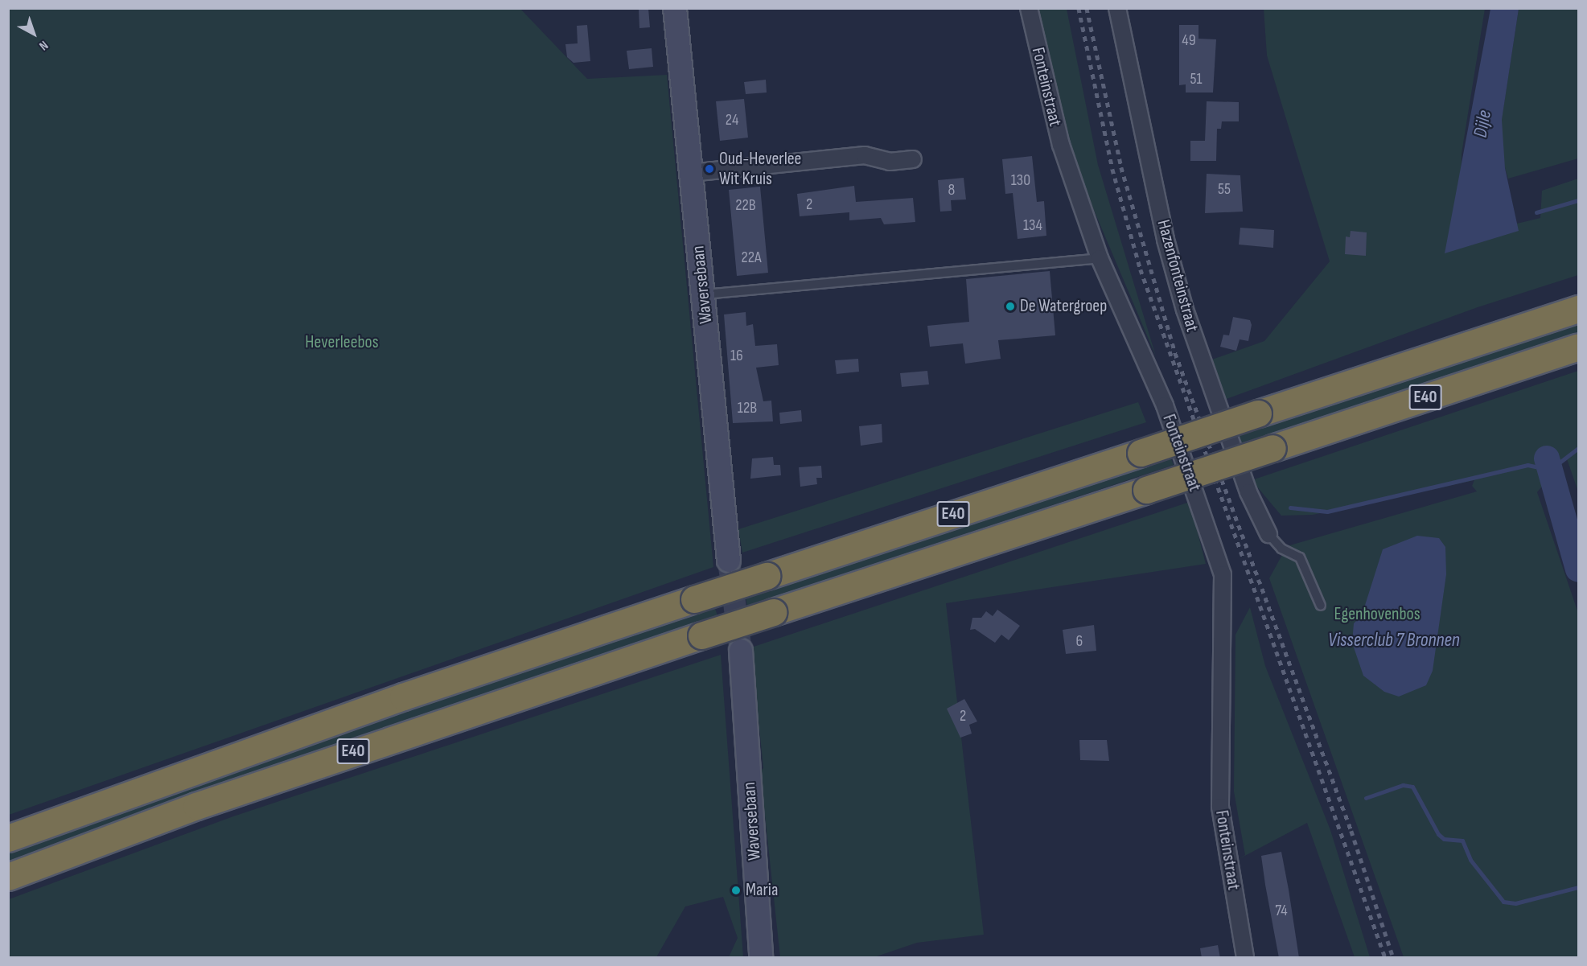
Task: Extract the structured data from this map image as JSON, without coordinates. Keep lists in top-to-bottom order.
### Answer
{
  "streets": {
    "highway": ["E40"],
    "street": ["Fonteinstraat", "Hazenfonteinstraat", "Waversebaan"]
  },
  "water": ["Dijle", "Visserclub 7 Bronnen"],
  "parks": ["Heverleebos", "Egenhovenbos"],
  "places": ["Oud-Heverlee Wit Kruis", "De Watergroep", "Maria"],
  "house_numbers": [
    "49",
    "51",
    "24",
    "130",
    "55",
    "8",
    "2",
    "22B",
    "134",
    "22A",
    "16",
    "12B",
    "6",
    "2",
    "74"
  ],
  "north": "bottom right"
}
